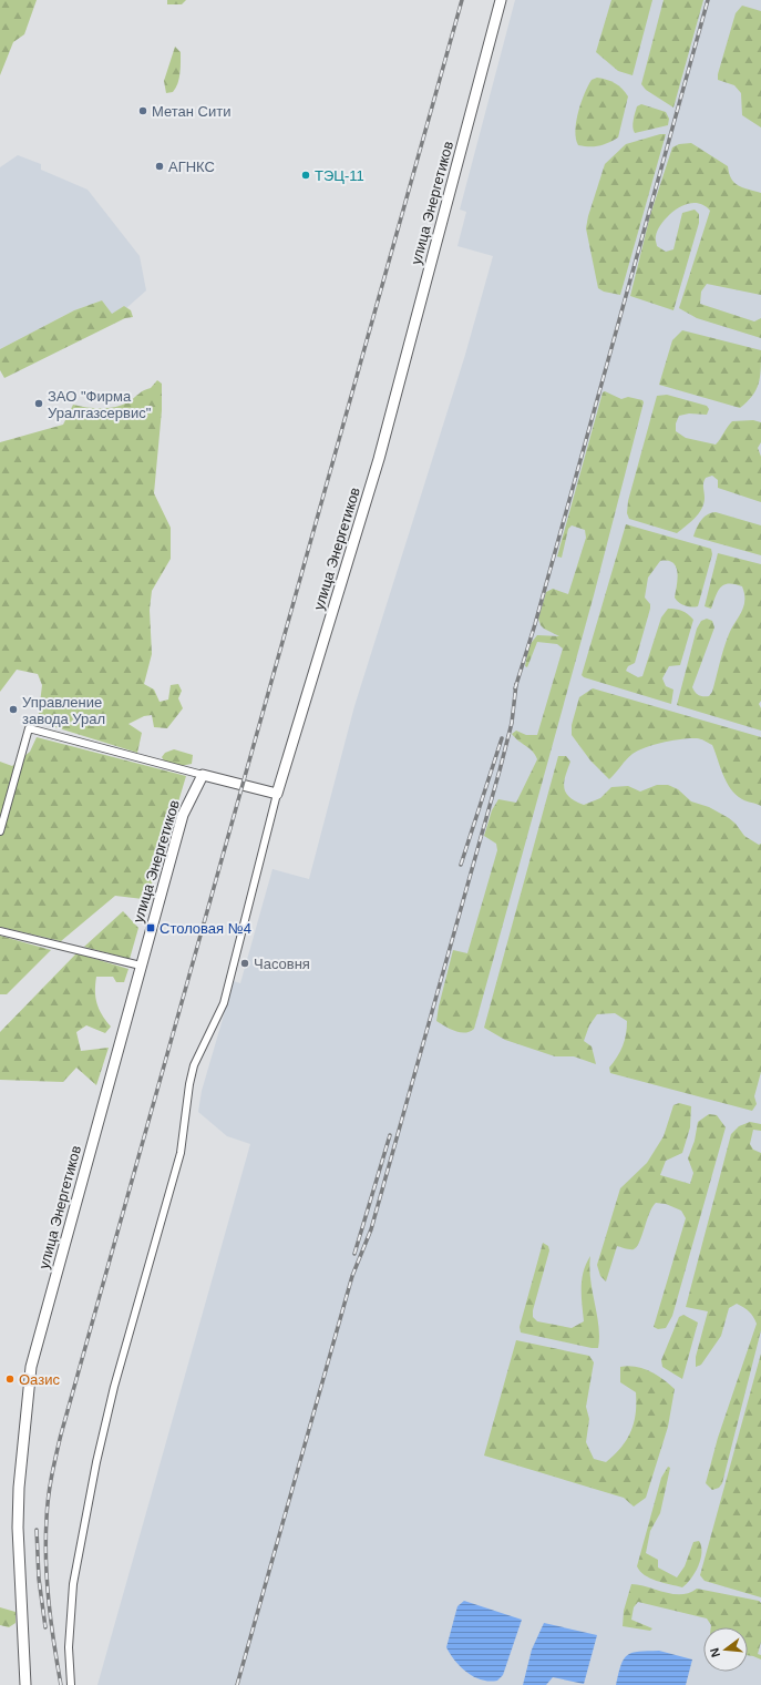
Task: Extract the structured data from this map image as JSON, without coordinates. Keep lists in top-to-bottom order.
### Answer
{
  "streets": {
    "street": ["улица Энергетиков"]
  },
  "places": {
    "other": [
      "Метан Сити",
      "АГНКС",
      "ТЭЦ-11",
      "ЗАО \"Фирма Уралгазсервис\"",
      "Управление завода Урал",
      "Часовня",
      "Оазис"
    ],
    "transit": ["Столовая №4"]
  },
  "north": "left"
}
